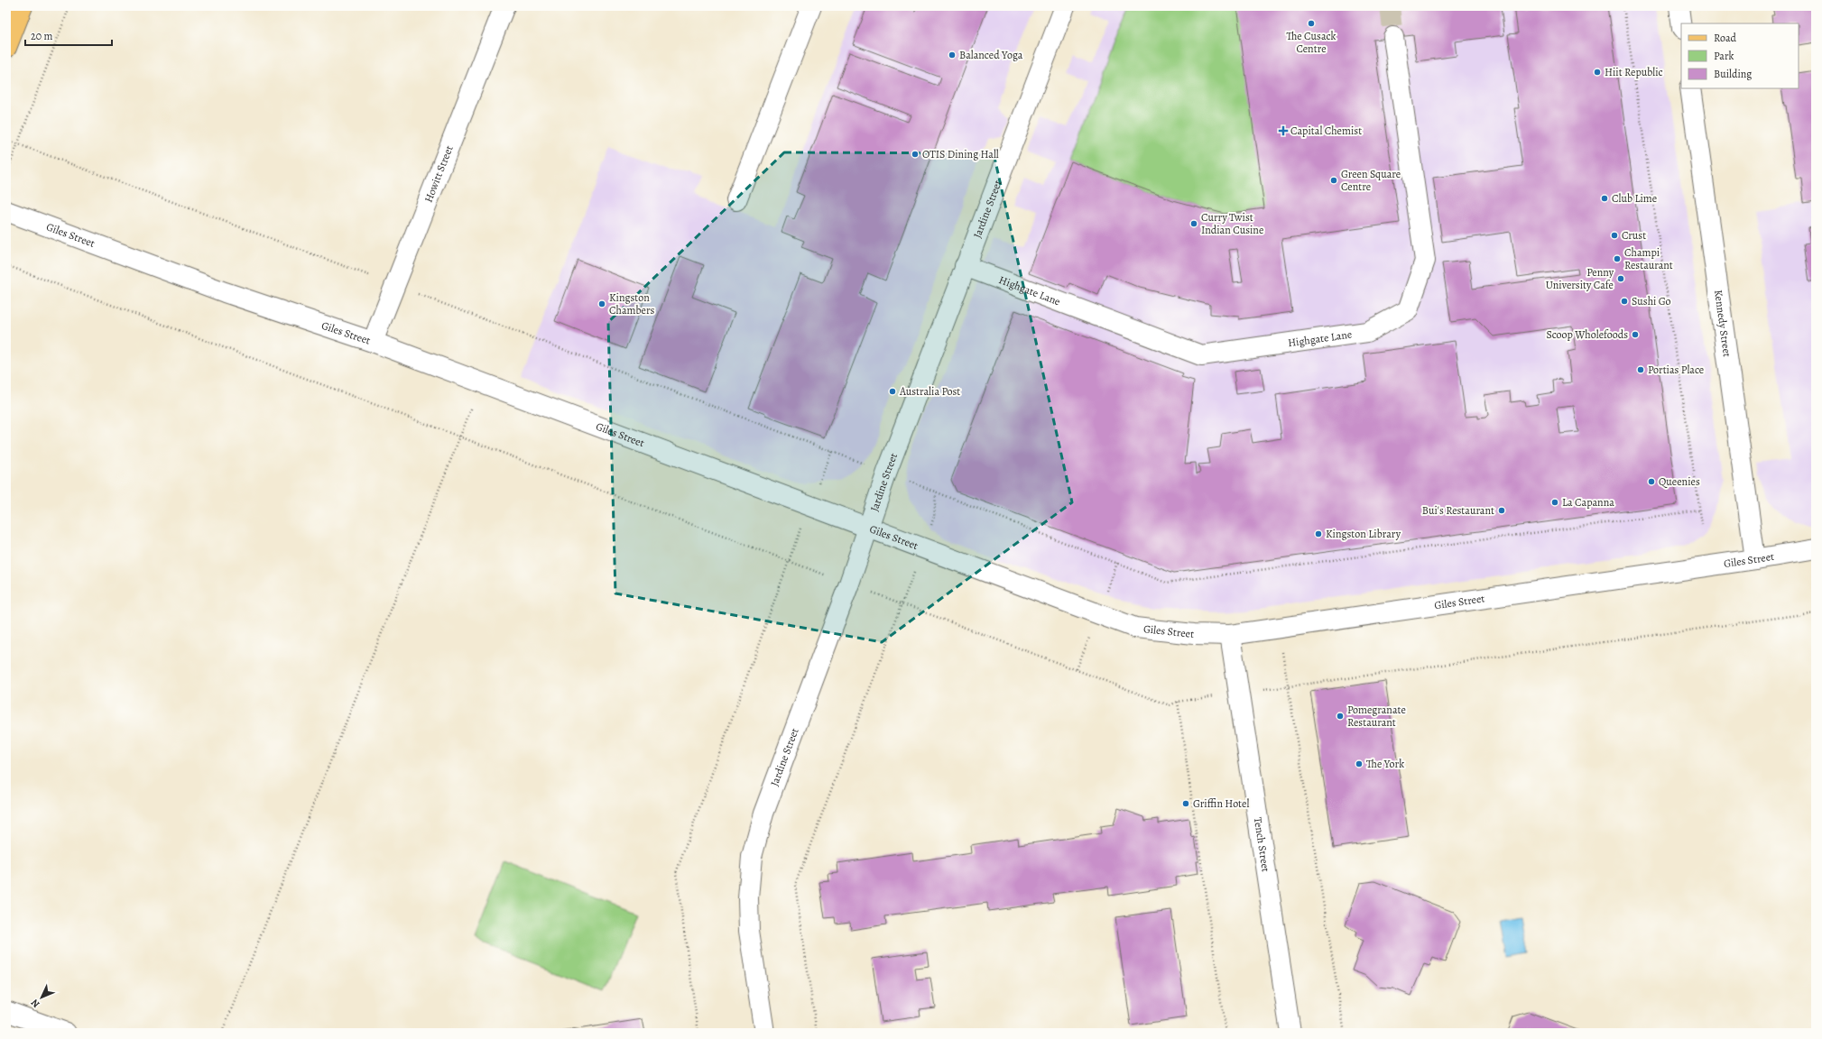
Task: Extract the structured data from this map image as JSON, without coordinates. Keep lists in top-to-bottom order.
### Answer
{
  "streets": {
    "street": [
      "Howitt Street",
      "Jardine Street",
      "Giles Street",
      "Highgate Lane",
      "Kennedy Street",
      "Tench Street"
    ]
  },
  "crossings": [
    ["Howitt Street", "Giles Street"],
    ["Jardine Street", "Giles Street"],
    ["Jardine Street", "Highgate Lane"],
    ["Giles Street", "Kennedy Street"],
    ["Giles Street", "Tench Street"]
  ],
  "places": {
    "other": [
      "The Cusack Centre",
      "Balanced Yoga",
      "Hiit Republic",
      "OTIS Dining Hall",
      "Green Square Centre",
      "Club Lime",
      "Curry Twist Indian Cusine",
      "Crust",
      "Champi Restaurant",
      "Penny University Cafe",
      "Sushi Go",
      "Kingston Chambers",
      "Scoop Wholefoods",
      "Portias Place",
      "Australia Post",
      "Queenies",
      "La Capanna",
      "Bui's Restaurant",
      "Kingston Library",
      "Pomegranate Restaurant",
      "The York",
      "Griffin Hotel"
    ],
    "health": ["Capital Chemist"]
  },
  "legend": ["Road", "Park", "Building"],
  "scale_bar": "20 m",
  "north": "bottom left"
}
